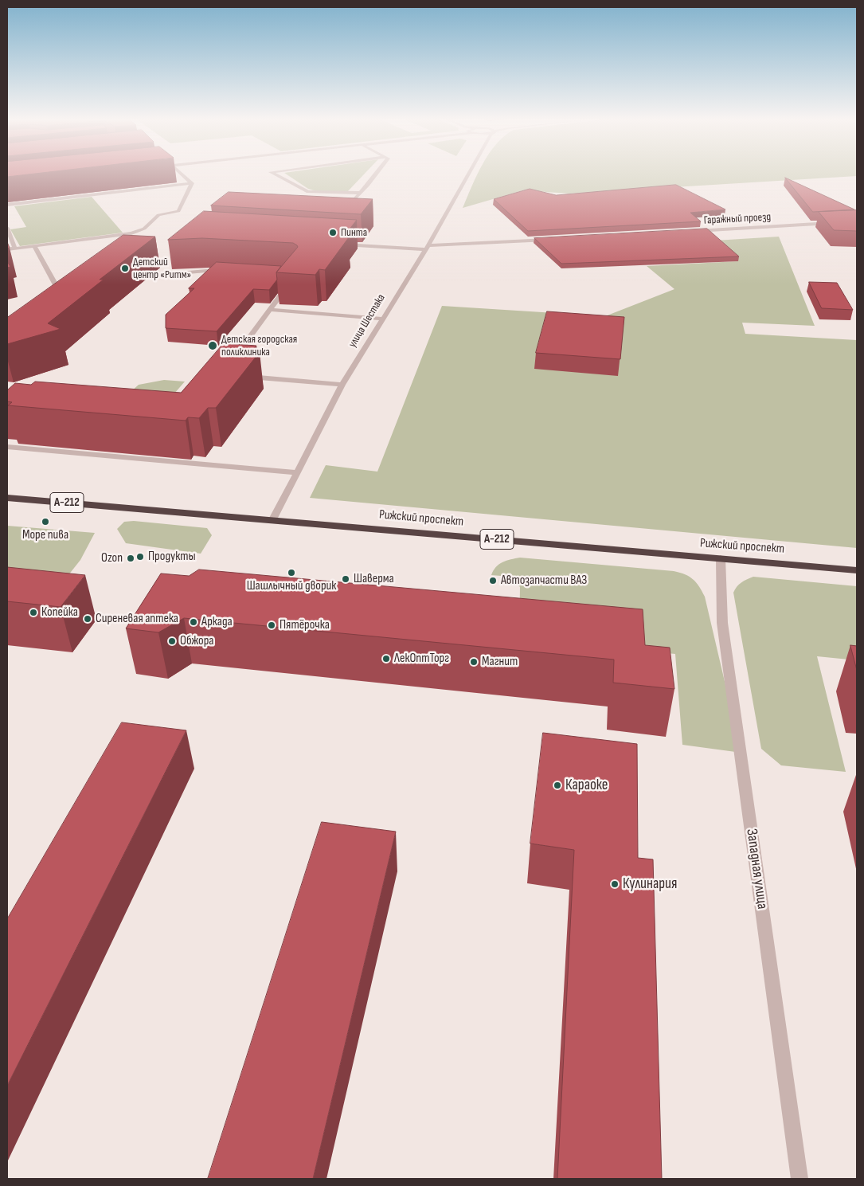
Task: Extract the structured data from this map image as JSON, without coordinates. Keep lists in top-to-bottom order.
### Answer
{
  "streets": {
    "highway": ["А-212", "Рижский проспект"],
    "street": ["Гаражный проезд", "улица Шестака", "Западная улица"]
  },
  "crossings": [
    ["улица Шестака", "Рижский проспект"],
    ["Рижский проспект", "Западная улица"]
  ],
  "places": [
    "Пинта",
    "Детский центр «Ритм»",
    "Детская городская поликлиника",
    "Море пива",
    "Продукты",
    "Ozon",
    "Шашлычный дворик",
    "Шаверма",
    "Автозапчасти ВАЗ",
    "Копейка",
    "Сиреневая аптека",
    "Аркада",
    "Пятёрочка",
    "Обжора",
    "ЛекОптТорг",
    "Магнит",
    "Караоке",
    "Кулинария"
  ]
}
